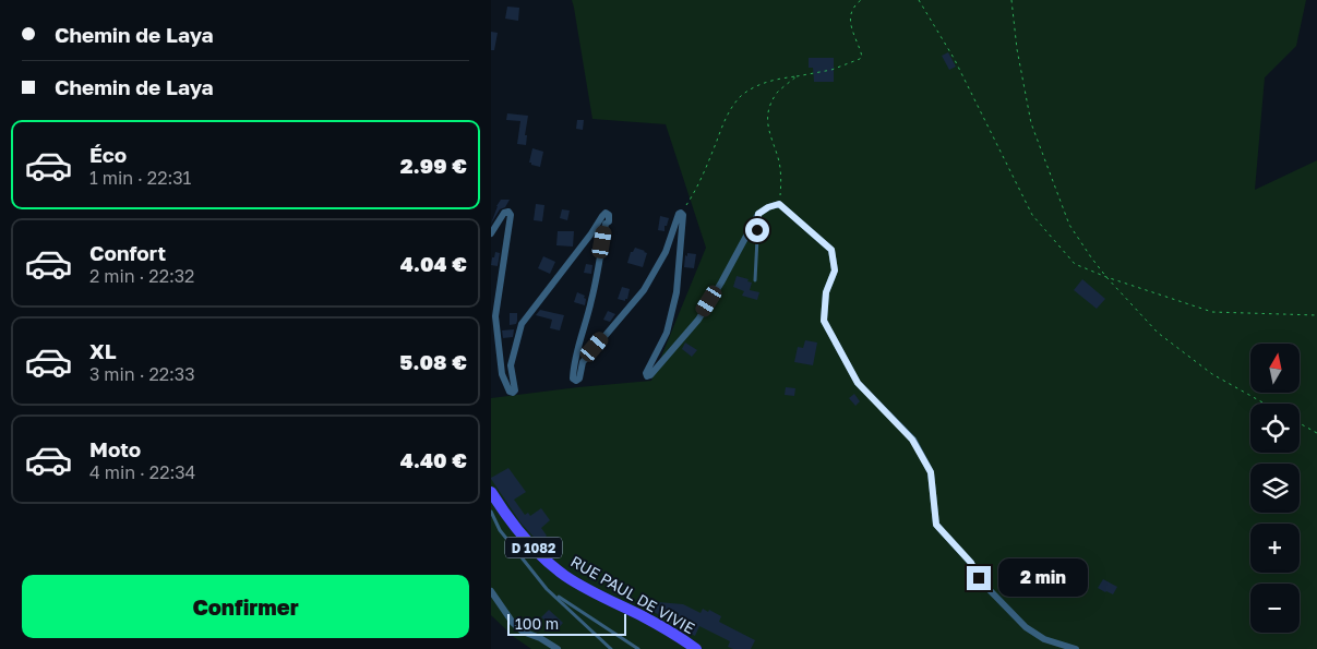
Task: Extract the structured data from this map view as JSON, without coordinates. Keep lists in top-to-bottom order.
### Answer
{
  "streets": {
    "main road": ["D 1082", "RUE PAUL DE VIVIE"]
  },
  "scale_bar": "100 m",
  "north": "top",
  "page": {
    "banner": ["Chemin de Laya", "Chemin de Laya"],
    "list": [
      {
        "name": "Éco",
        "note": "1 min · 22:31",
        "value": "2.99 €"
      },
      {
        "name": "Confort",
        "note": "2 min · 22:32",
        "value": "4.04 €"
      },
      {
        "name": "XL",
        "note": "3 min · 22:33",
        "value": "5.08 €"
      },
      {
        "name": "Moto",
        "note": "4 min · 22:34",
        "value": "4.40 €"
      }
    ],
    "map_buttons": ["+", "−"],
    "bubble": "2 min",
    "buttons": "Confirmer",
    "scale": "100 m"
  }
}
